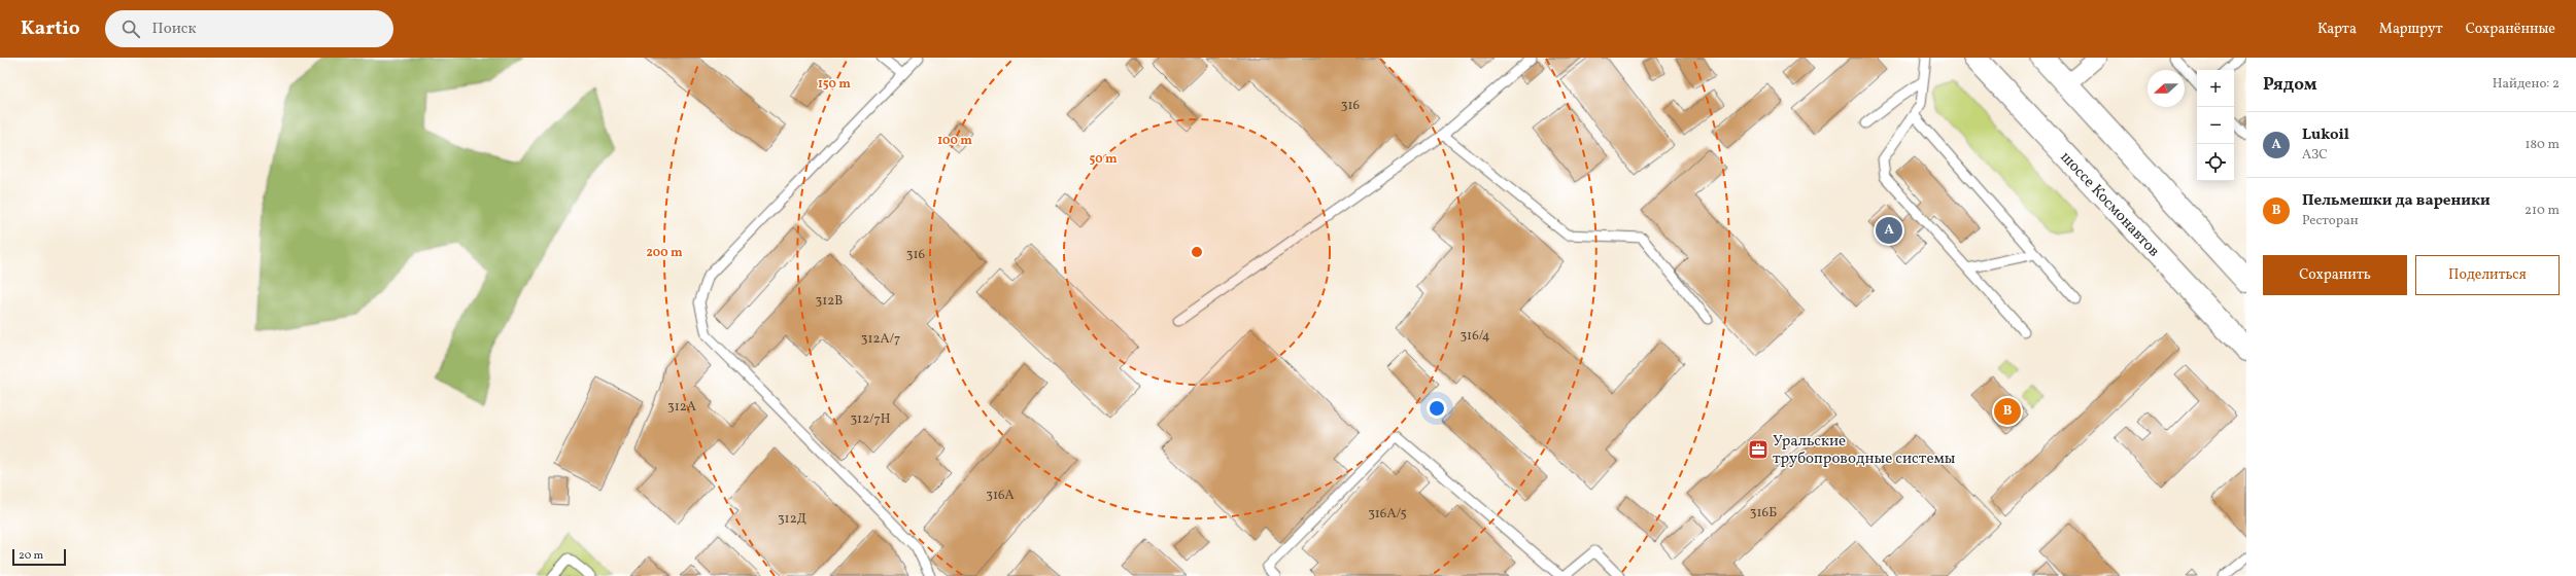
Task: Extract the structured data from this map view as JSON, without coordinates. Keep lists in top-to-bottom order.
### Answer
{
  "streets": {
    "main road": ["шоссе Космонавтов"]
  },
  "places": {
    "office": ["Уральские трубопроводные системы"]
  },
  "house_numbers": [
    "316",
    "316",
    "312В",
    "316/4",
    "312А/7",
    "312А",
    "312/7Н",
    "316А",
    "316Б",
    "316А/5",
    "312Д"
  ],
  "scale_bar": "20 m",
  "north": "left",
  "page": {
    "header": "Kartio",
    "search": "Поиск",
    "nav": ["Карта", "Маршрут", "Сохранённые"],
    "heading": ["Рядом", "Найдено: 2"],
    "map_buttons": ["+", "−"],
    "list": [
      {
        "mark": "A",
        "name": "Lukoil",
        "note": "АЗС",
        "value": "180 m"
      },
      {
        "mark": "B",
        "name": "Пельмешки да вареники",
        "note": "Ресторан",
        "value": "210 m"
      }
    ],
    "pins": ["A", "B"],
    "buttons": ["Сохранить", "Поделиться"],
    "scale": "20 m"
  },
  "rings": [
    "150 m",
    "100 m",
    "50 m",
    "200 m"
  ]
}
